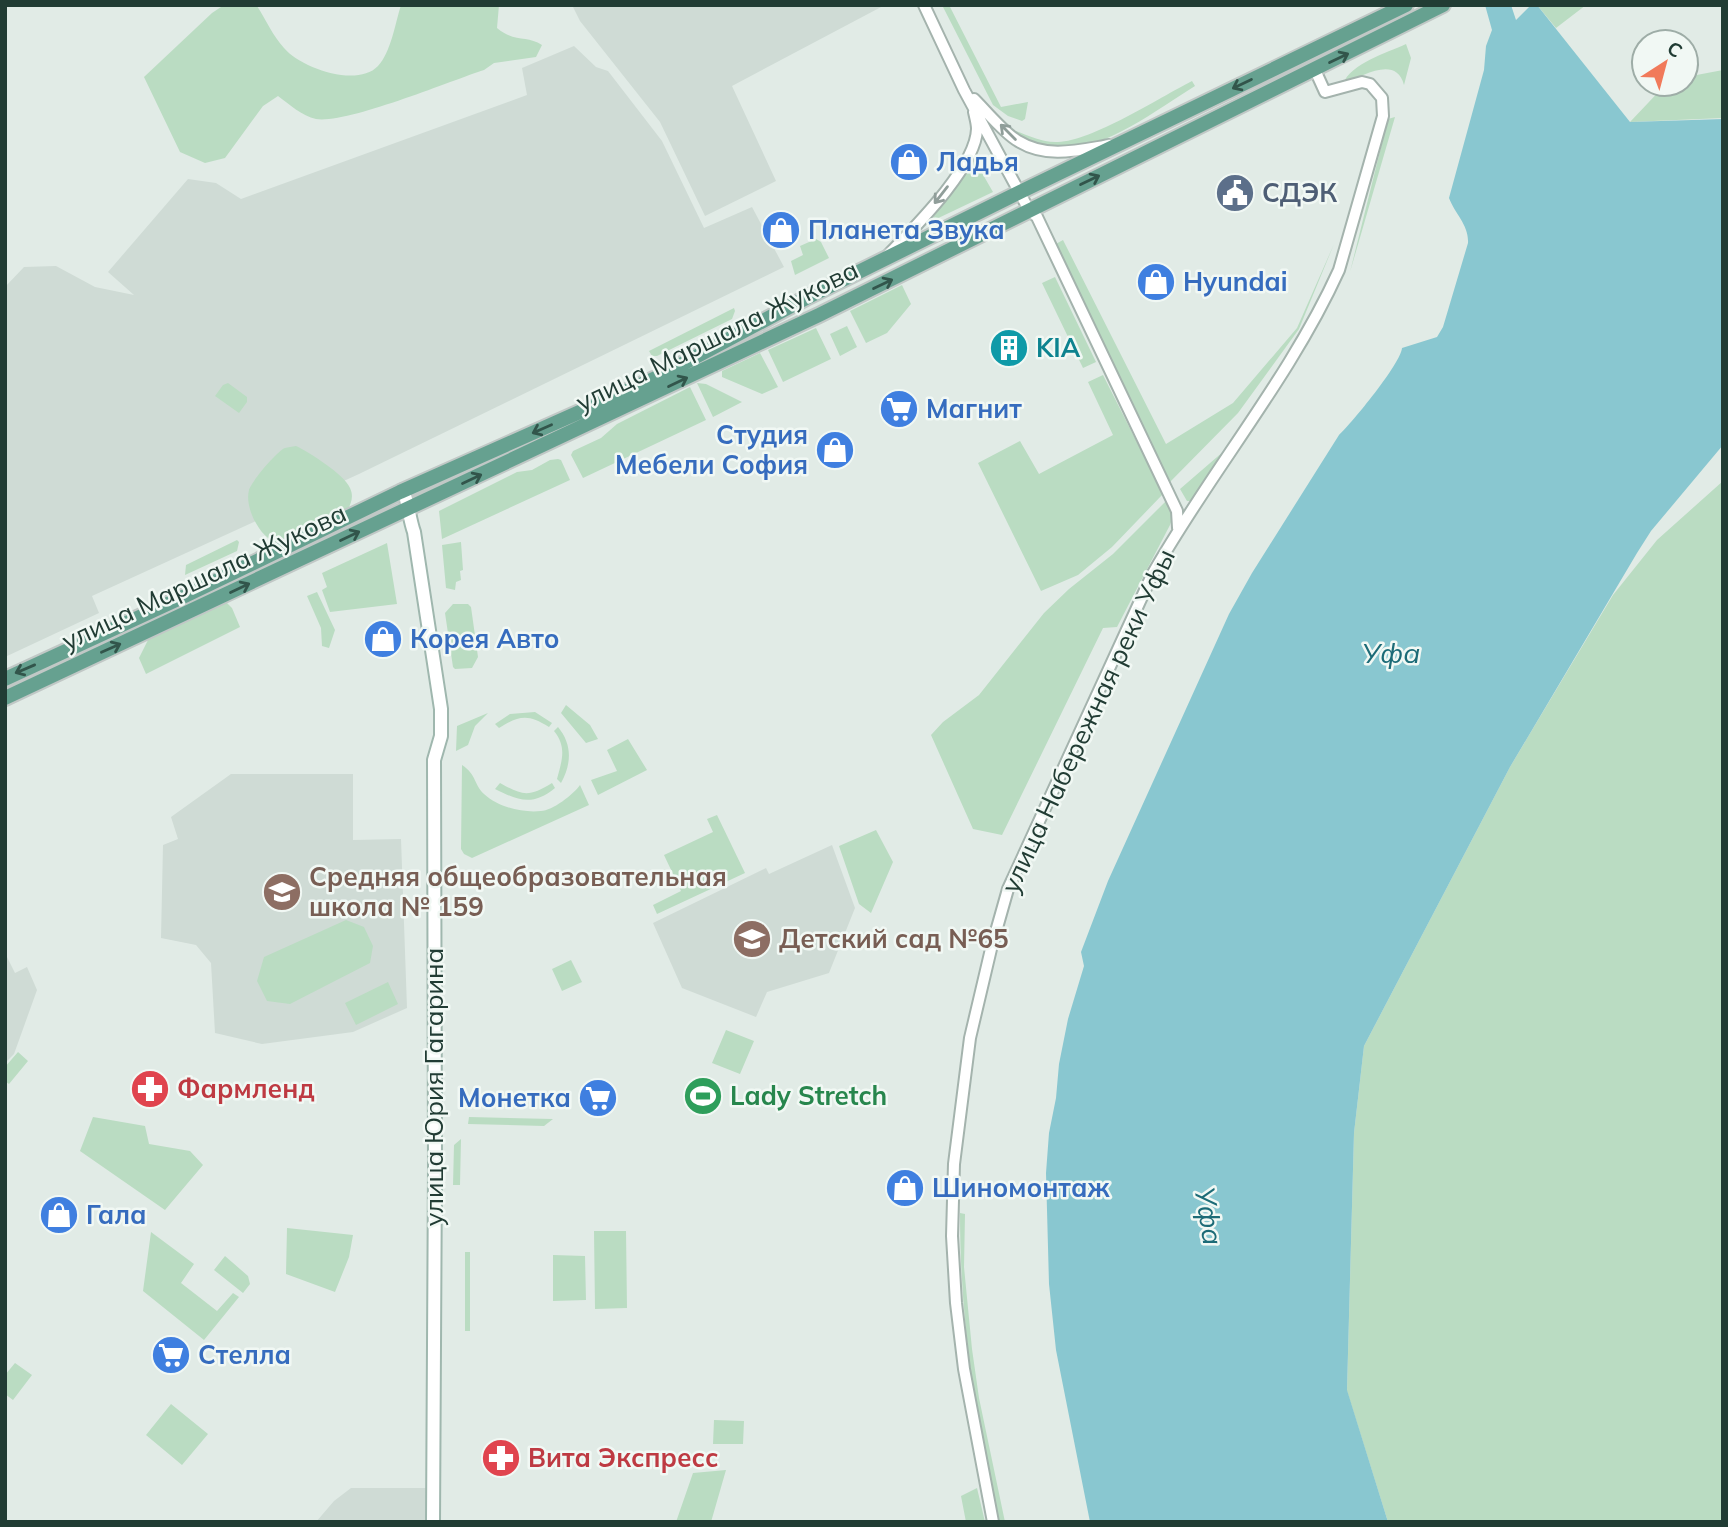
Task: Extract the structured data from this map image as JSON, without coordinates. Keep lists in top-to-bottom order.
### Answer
{
  "streets": {
    "main road": ["улица Маршала Жукова", "улица Юрия Гагарина"],
    "street": ["улица Набережная реки Уфы"]
  },
  "crossings": [
    ["улица Маршала Жукова", "улица Набережная реки Уфы"],
    ["улица Маршала Жукова", "улица Юрия Гагарина"]
  ],
  "water": ["Уфа"],
  "places": {
    "shop": [
      "Ладья",
      "Планета Звука",
      "Hyundai",
      "Студия Мебели София",
      "Корея Авто",
      "Шиномонтаж",
      "Гала"
    ],
    "public building": ["СДЭК"],
    "building": ["KIA"],
    "supermarket": ["Магнит", "Монетка", "Стелла"],
    "school or university": ["Средняя общеобразовательная школа № 159", "Детский сад №65"],
    "pharmacy": ["Фармленд", "Вита Экспресс"],
    "sports": ["Lady Stretch"]
  },
  "north": "top right"
}
